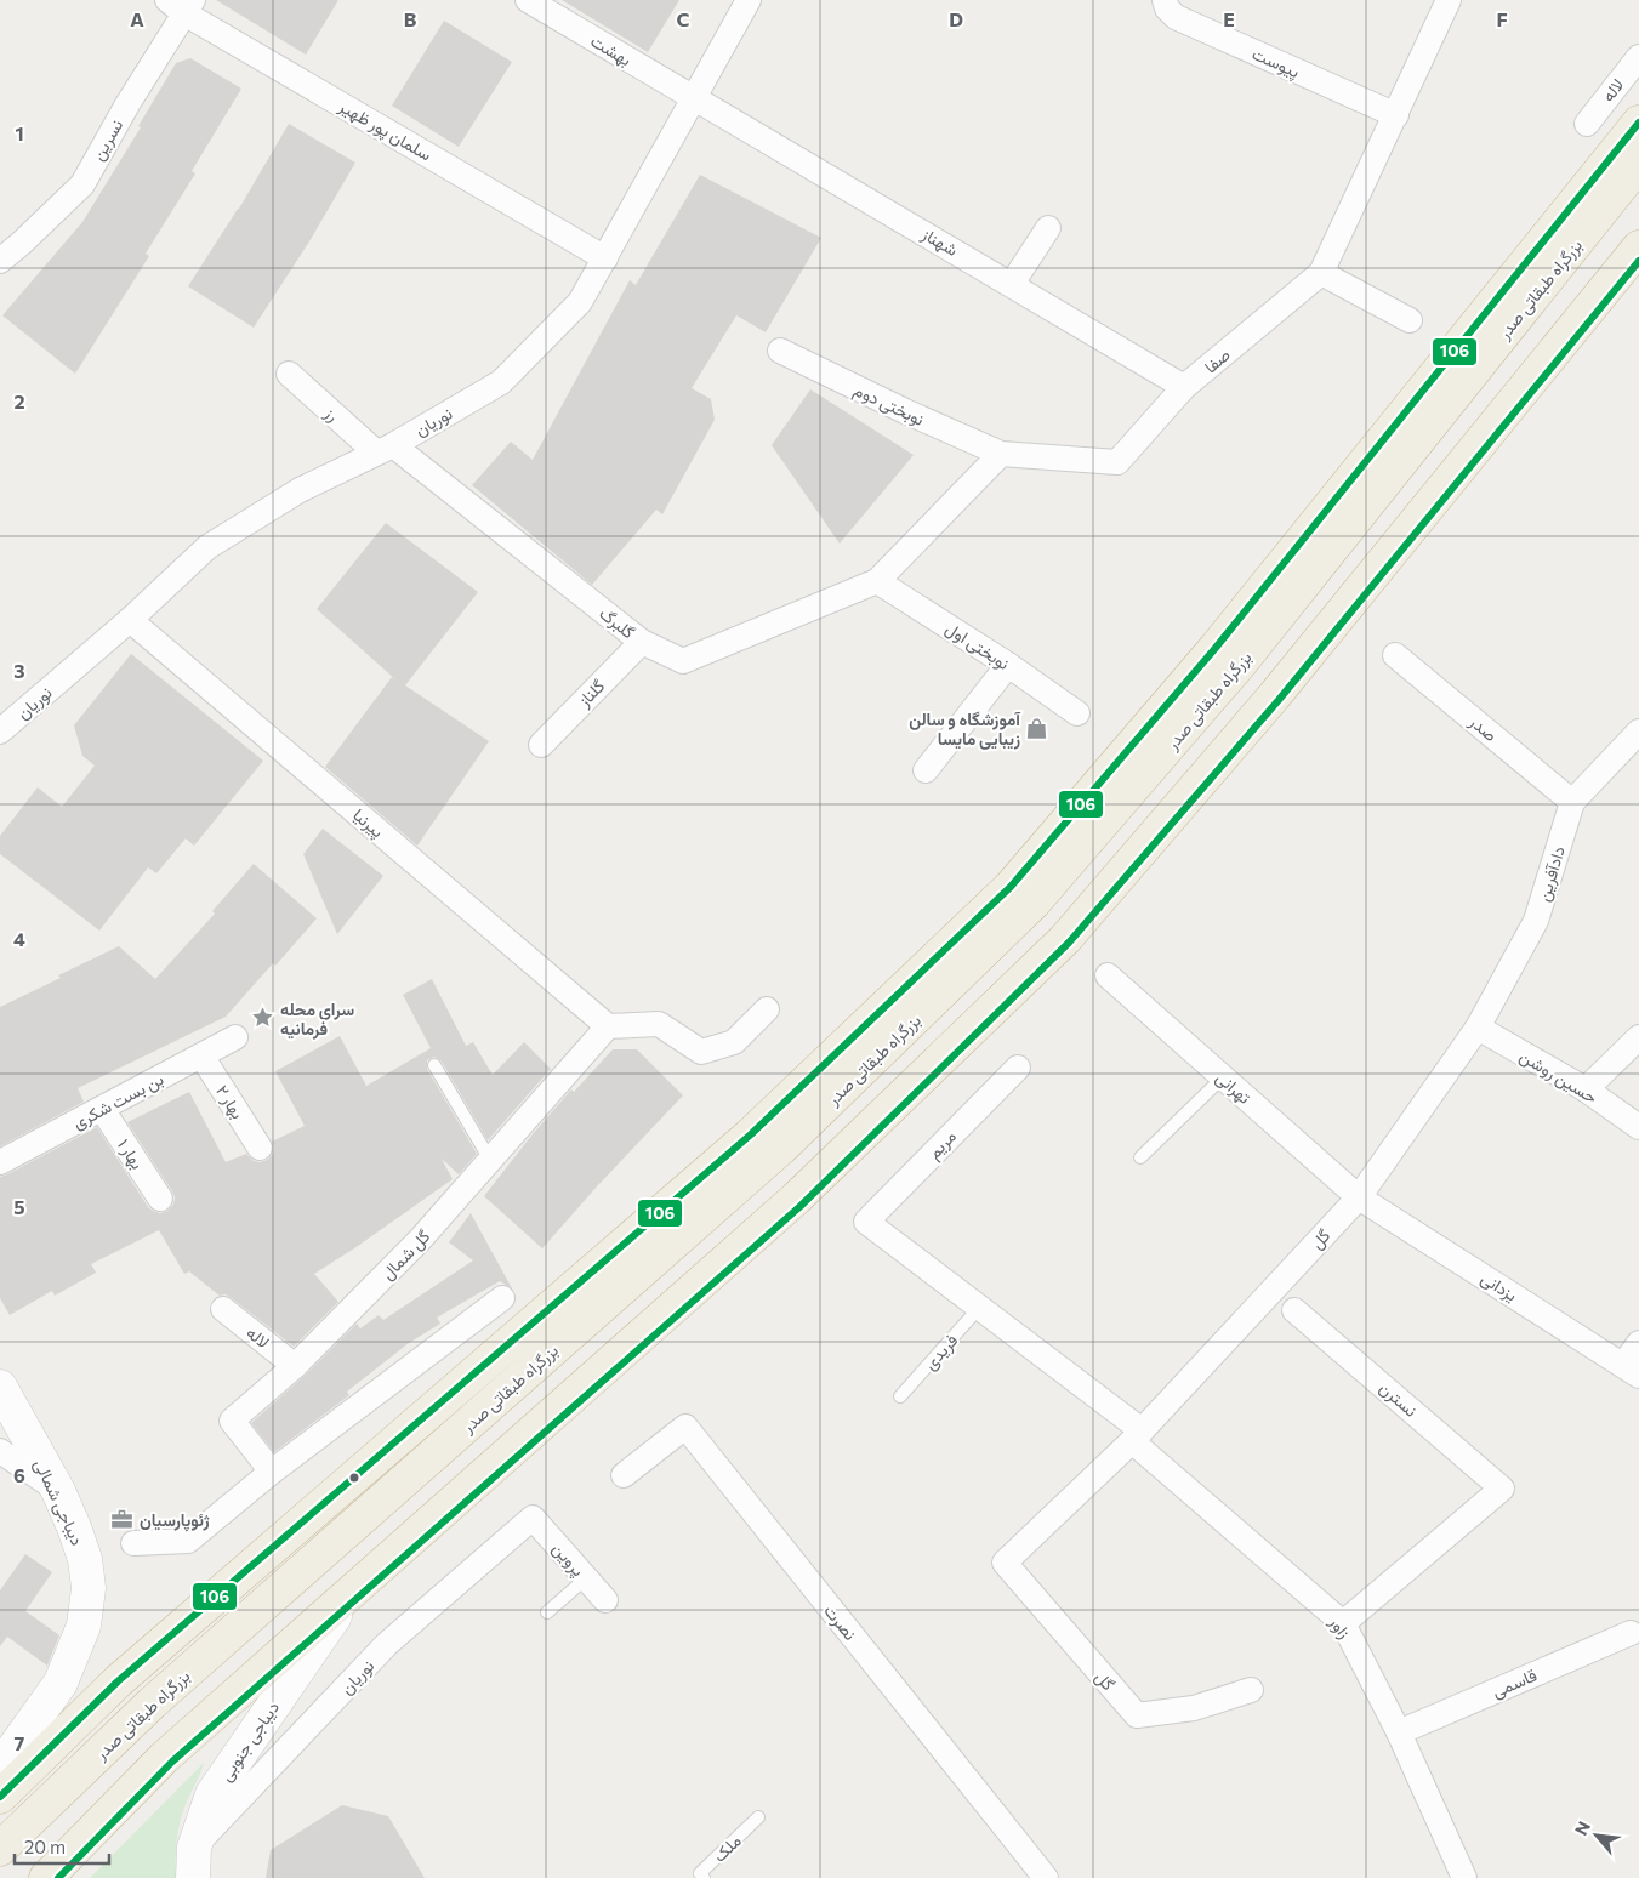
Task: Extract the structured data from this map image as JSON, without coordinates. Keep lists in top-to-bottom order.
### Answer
{
  "streets": {
    "highway": ["بزرگراه طبقاتی صدر"],
    "main road": ["دیباجی شمالی", "دیباجی جنوبی"],
    "street": [
      "بهشت",
      "پیوست",
      "لاله",
      "سلمان پور ظهیر",
      "نسرین",
      "شهناز",
      "صفا",
      "نوبختی دوم",
      "رز",
      "نوریان",
      "گلبرگ",
      "نوبختی اول",
      "گلناز",
      "صدر",
      "پیرنیا",
      "دادآفرین",
      "حسین روشن",
      "تهرانی",
      "بن بست شکرى",
      "بهار ۲",
      "مریم",
      "بهار ۱",
      "گل",
      "گل شمال",
      "یزدانی",
      "نسترن",
      "پروین",
      "نصرت",
      "زاور",
      "قاسمی"
    ],
    "lane": ["فریدی", "ملک"]
  },
  "crossings": [
    ["بهشت", "شهناز"],
    ["بهشت", "نوریان"],
    ["پیوست", "صفا"],
    ["لاله", "گل شمال"],
    ["سلمان پور ظهیر", "نسرین"],
    ["سلمان پور ظهیر", "نوریان"],
    ["شهناز", "صفا"],
    ["شهناز", "نوریان"],
    ["صفا", "نوبختی دوم"],
    ["رز", "نوریان"],
    ["رز", "گلبرگ"],
    ["نوریان", "گلبرگ"],
    ["نوریان", "پیرنیا"],
    ["نوریان", "پروین"],
    ["نوریان", "دیباجی جنوبی"],
    ["گلبرگ", "نوبختی اول"],
    ["گلبرگ", "گلناز"],
    ["صدر", "دادآفرین"],
    ["پیرنیا", "گل شمال"],
    ["دادآفرین", "حسین روشن"],
    ["دادآفرین", "گل"],
    ["حسین روشن", "گل"],
    ["تهرانی", "گل"],
    ["تهرانی", "یزدانی"],
    ["بن بست شکرى", "بهار ۲"],
    ["بن بست شکرى", "بهار ۱"],
    ["مریم", "فریدی"],
    ["گل", "یزدانی"],
    ["گل", "زاور"],
    ["نسترن", "زاور"],
    ["زاور", "قاسمی"]
  ],
  "places": {
    "shop": ["آموزشگاه و سالن زیبایی مایسا"],
    "place": ["سرای محله فرمانیه"],
    "office": ["ژئوپارسیان"]
  },
  "lines": ["transit line 106"],
  "scale_bar": "20 m",
  "north": "top left",
  "grid": {
    "columns": [
      "A",
      "B",
      "C",
      "D",
      "E",
      "F"
    ],
    "rows": [
      "1",
      "2",
      "3",
      "4",
      "5",
      "6",
      "7"
    ]
  }
}
